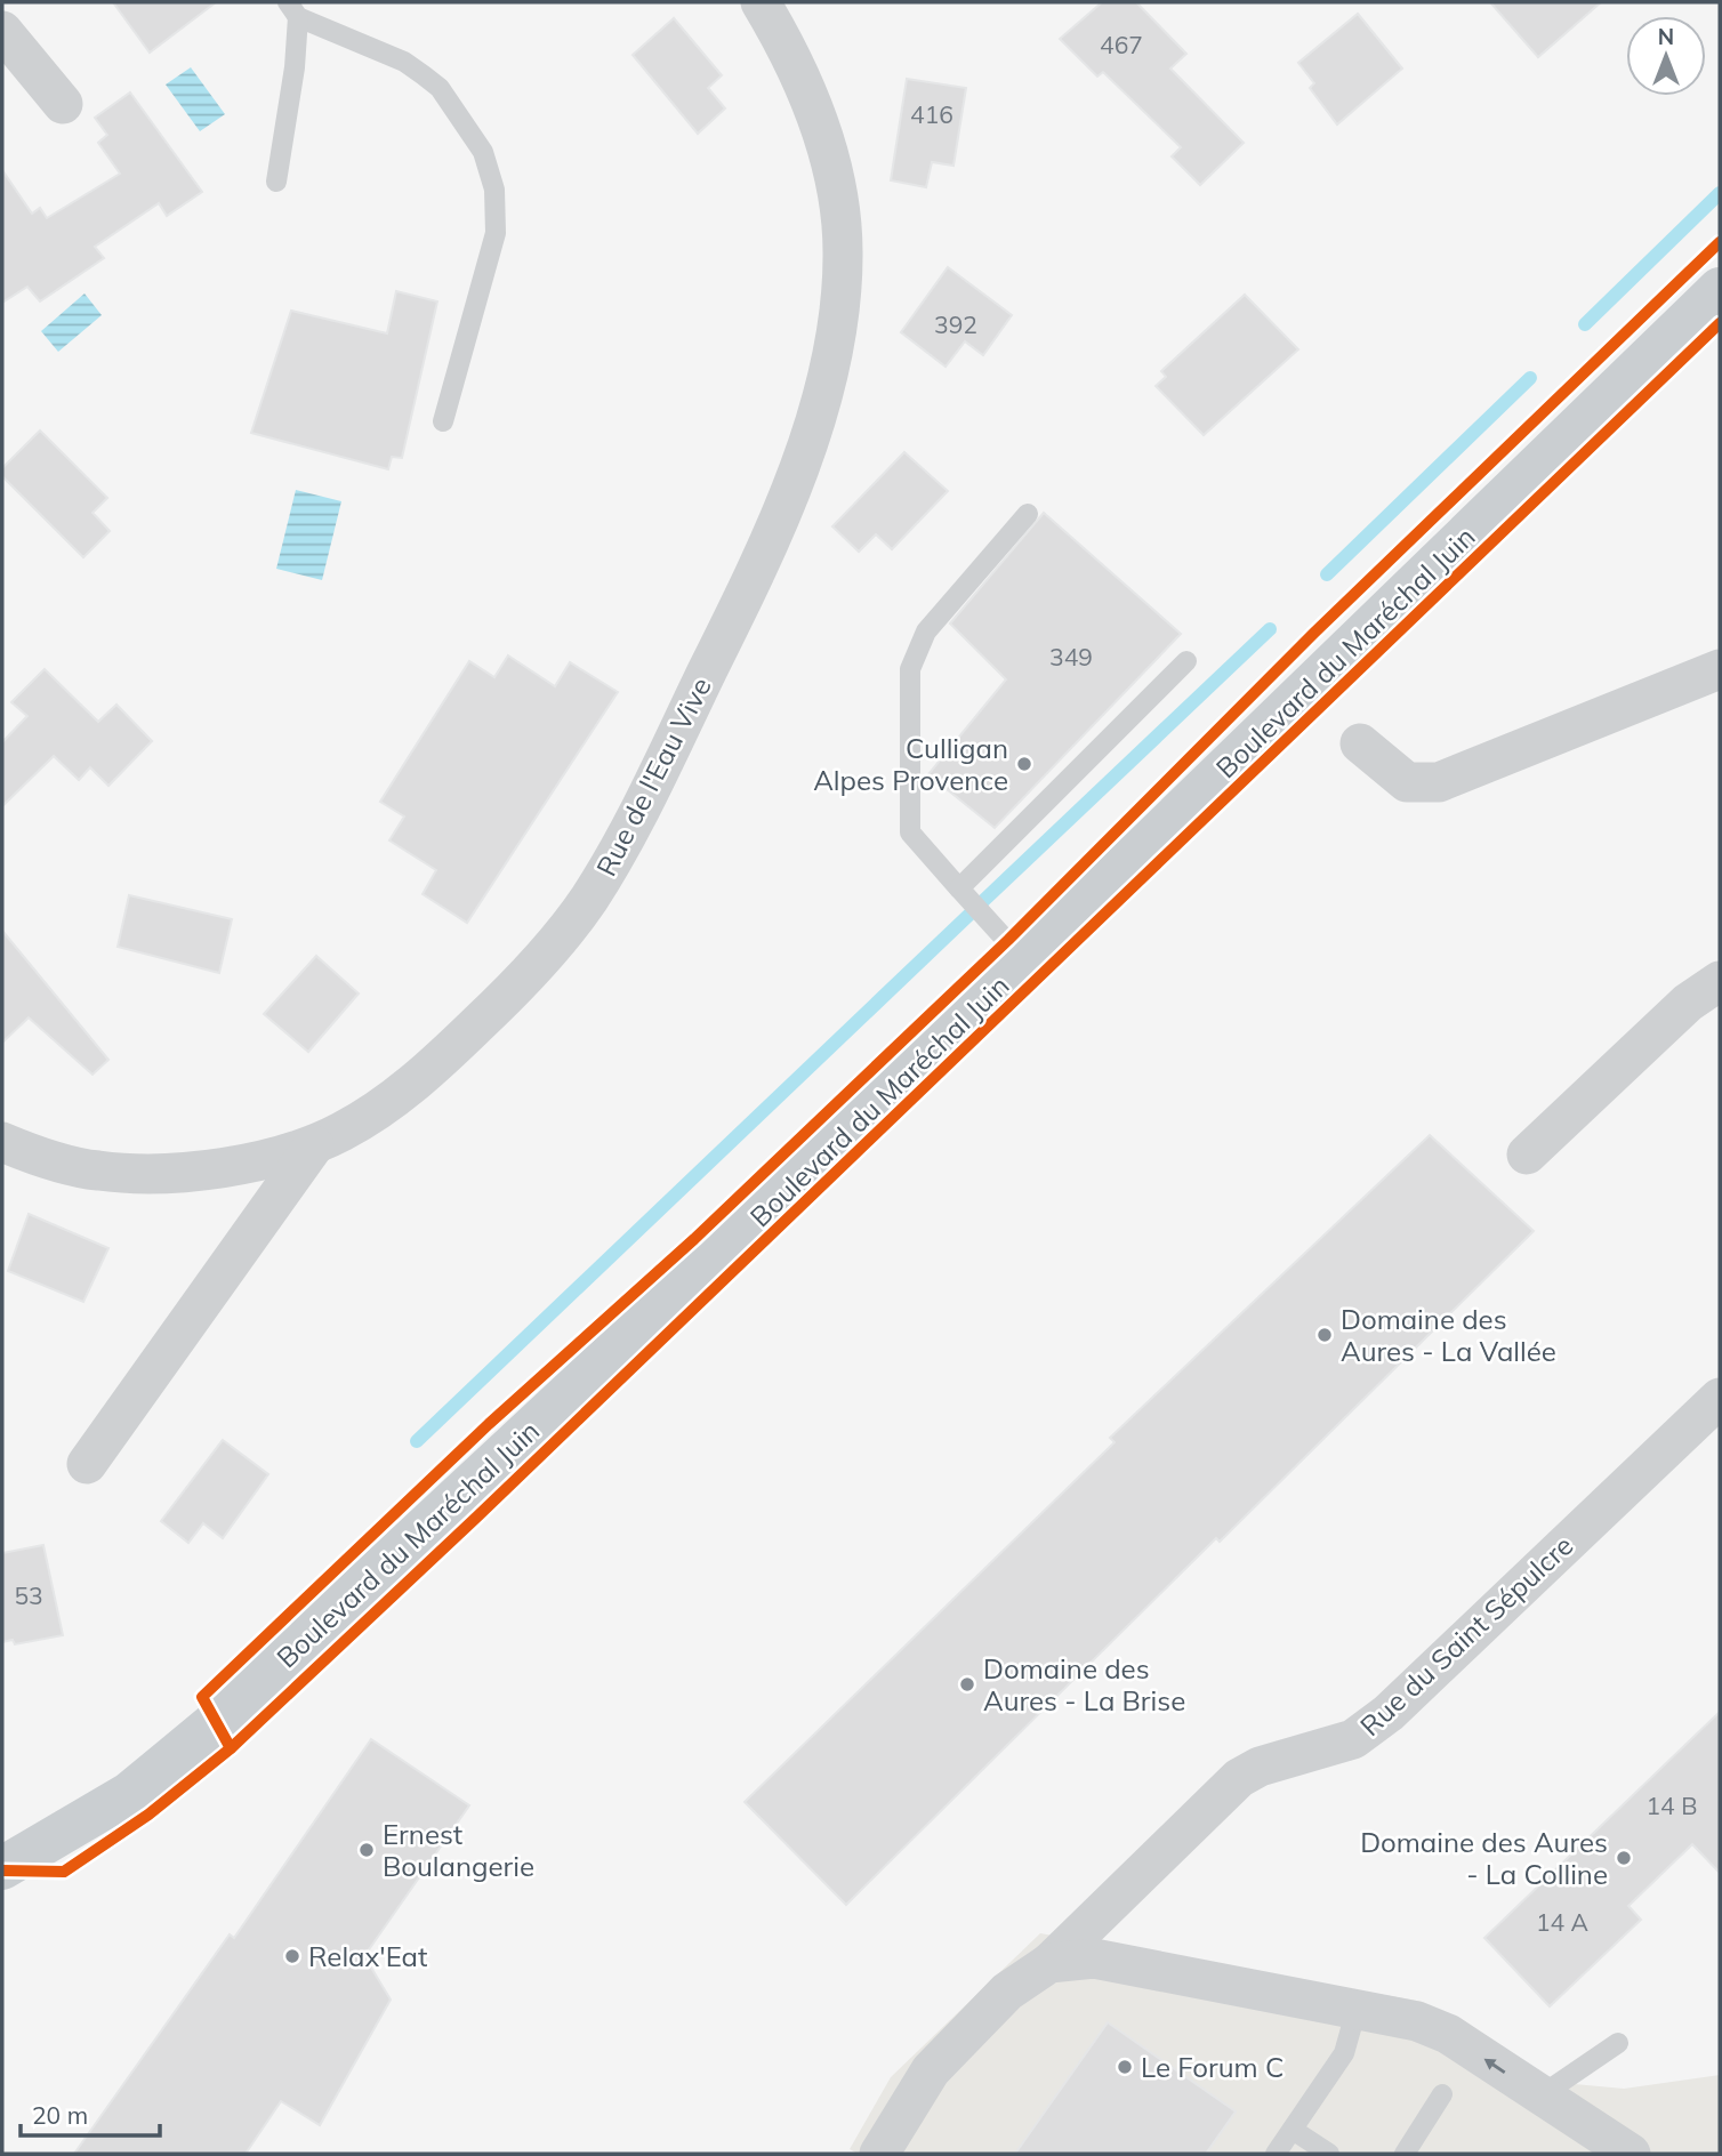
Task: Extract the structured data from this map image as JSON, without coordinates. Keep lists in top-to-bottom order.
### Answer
{
  "streets": {
    "main road": ["Boulevard du Maréchal Juin"],
    "street": ["Rue de l'Eau Vive", "Rue du Saint Sépulcre"]
  },
  "places": [
    "Culligan Alpes Provence",
    "Domaine des Aures - La Vallée",
    "Domaine des Aures - La Brise",
    "Ernest Boulangerie",
    "Domaine des Aures - La Colline",
    "Relax'Eat",
    "Le Forum C"
  ],
  "house_numbers": [
    "467",
    "416",
    "392",
    "349",
    "53",
    "14 B",
    "14 A"
  ],
  "scale_bar": "20 m",
  "north": "top"
}
